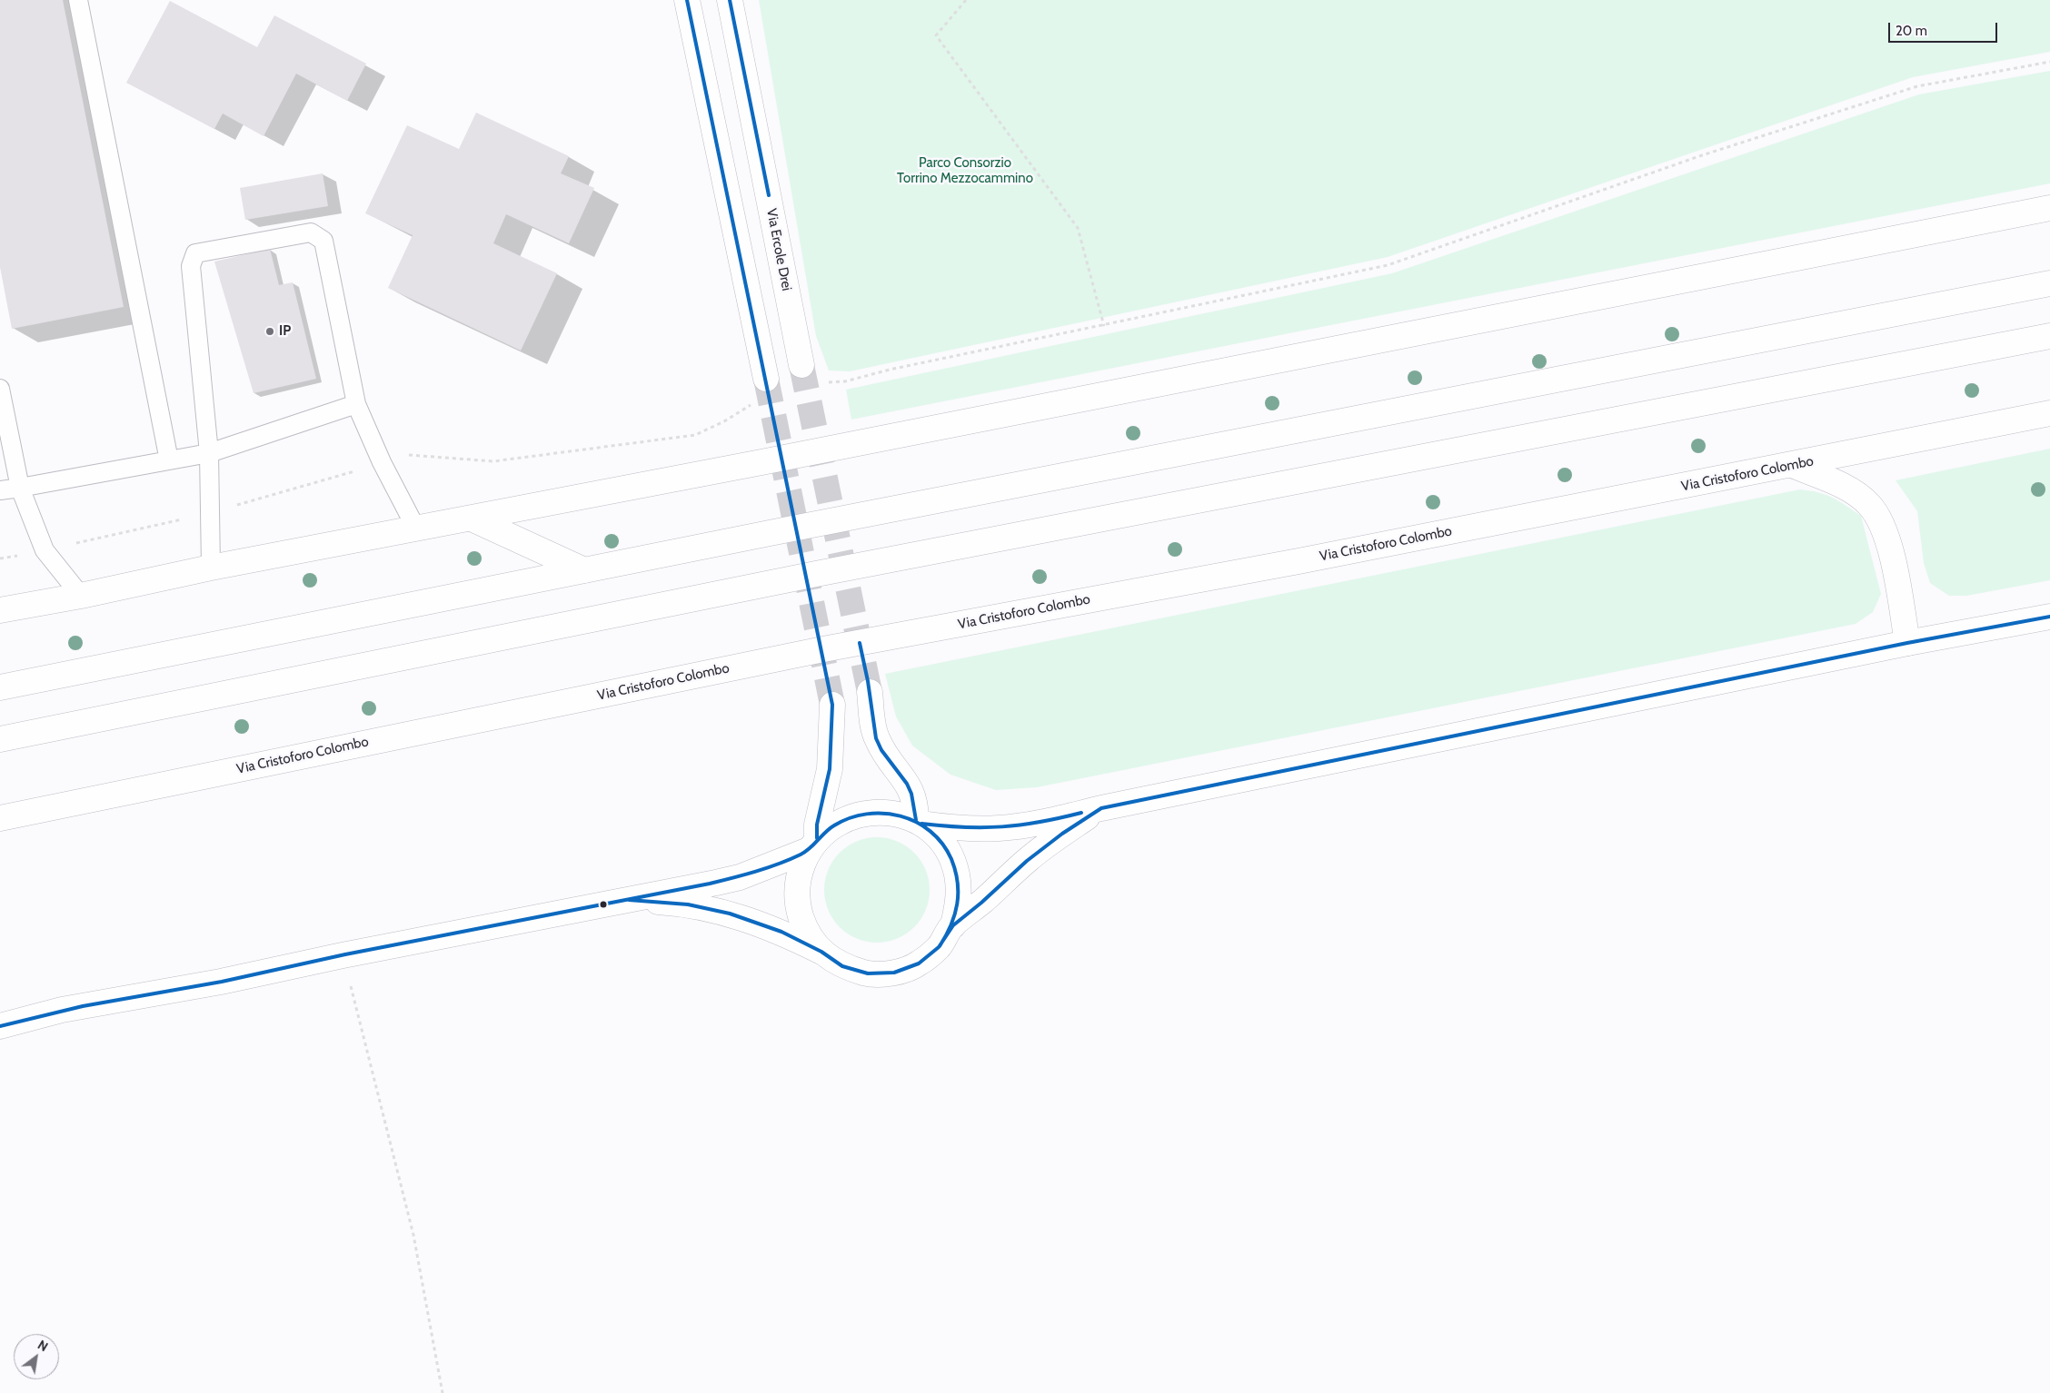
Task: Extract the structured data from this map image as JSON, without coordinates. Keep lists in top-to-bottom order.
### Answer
{
  "streets": {
    "main road": ["Via Ercole Drei", "Via Cristoforo Colombo"]
  },
  "parks": ["Parco Consorzio Torrino Mezzocammino"],
  "places": ["IP"],
  "scale_bar": "20 m",
  "north": "top right"
}
